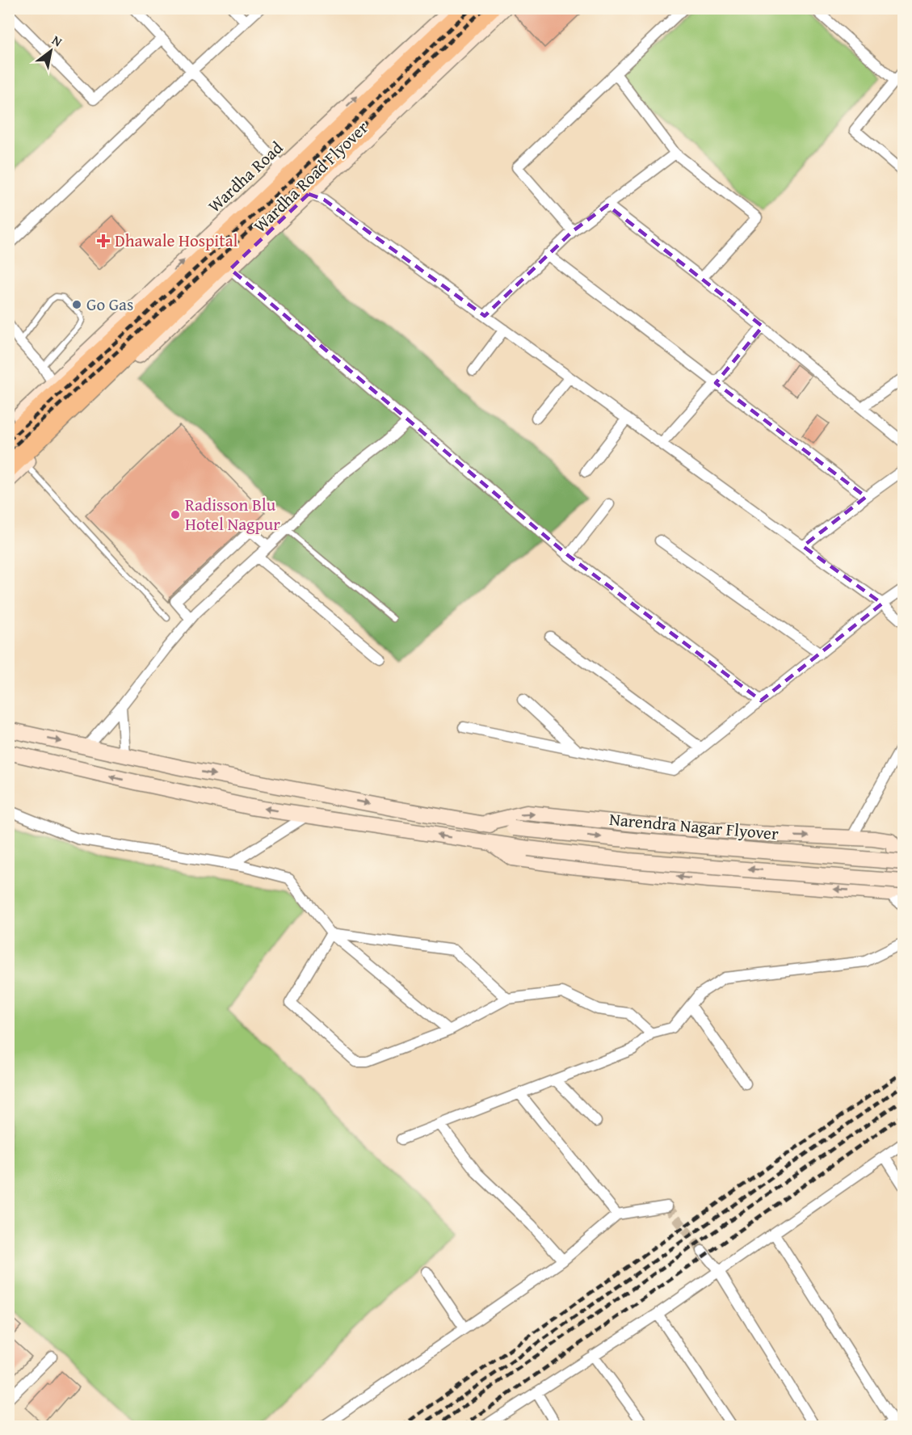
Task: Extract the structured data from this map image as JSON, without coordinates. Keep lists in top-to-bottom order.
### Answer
{
  "streets": {
    "highway": ["Wardha Road Flyover"],
    "street": ["Wardha Road", "Narendra Nagar Flyover"]
  },
  "places": {
    "health": ["Dhawale Hospital"],
    "other": ["Go Gas", "Radisson Blu Hotel Nagpur"]
  },
  "north": "top right"
}
